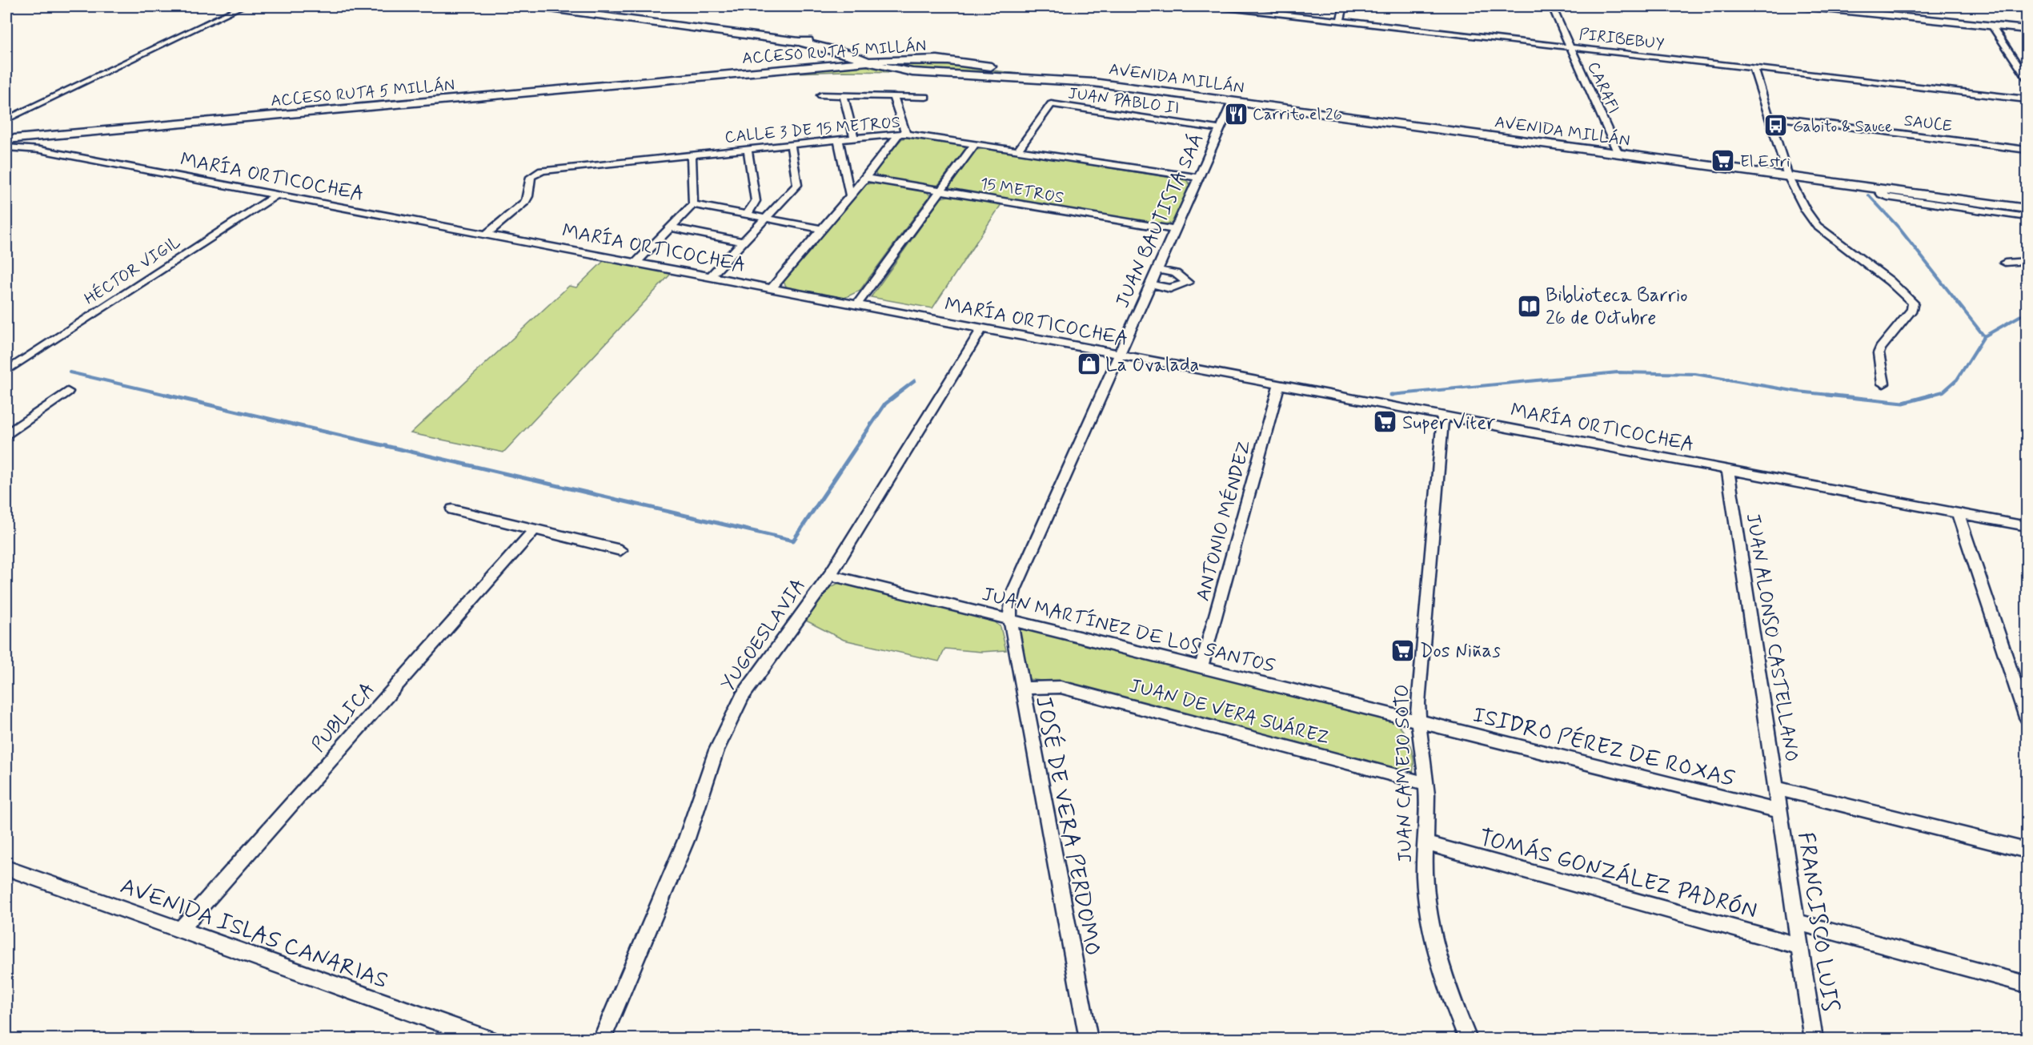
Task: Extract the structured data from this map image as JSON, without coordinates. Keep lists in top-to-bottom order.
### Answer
{
  "streets": {
    "main road": ["ACCESO RUTA 5 MILLÁN", "AVENIDA MILLÁN"],
    "street": [
      "PIRIBEBUY",
      "CARAFI",
      "JUAN PABLO II",
      "SAUCE",
      "CALLE 3 DE 15 METROS",
      "MARÍA ORTICOCHEA",
      "15 METROS",
      "JUAN BAUTISTA SAÁ",
      "HÉCTOR VIGIL",
      "ANTONIO MÉNDEZ",
      "JUAN MARTÍNEZ DE LOS SANTOS",
      "YUGOESLAVIA",
      "JUAN ALONSO CASTELLANO",
      "JUAN DE VERA SUÁREZ",
      "PUBLICA",
      "ISIDRO PÉREZ DE ROXAS",
      "JUAN CAMEJO SOTO",
      "JOSÉ DE VERA PERDOMO",
      "TOMÁS GONZÁLEZ PADRÓN",
      "FRANCISCO LUIS",
      "AVENIDA ISLAS CANARIAS"
    ]
  },
  "crossings": [
    ["PIRIBEBUY", "CARAFI"],
    ["ACCESO RUTA 5 MILLÁN", "AVENIDA MILLÁN"],
    ["AVENIDA MILLÁN", "CARAFI"],
    ["AVENIDA MILLÁN", "JUAN BAUTISTA SAÁ"],
    ["JUAN PABLO II", "CALLE 3 DE 15 METROS"],
    ["JUAN PABLO II", "JUAN BAUTISTA SAÁ"],
    ["CALLE 3 DE 15 METROS", "MARÍA ORTICOCHEA"],
    ["CALLE 3 DE 15 METROS", "JUAN BAUTISTA SAÁ"],
    ["MARÍA ORTICOCHEA", "JUAN BAUTISTA SAÁ"],
    ["MARÍA ORTICOCHEA", "HÉCTOR VIGIL"],
    ["MARÍA ORTICOCHEA", "ANTONIO MÉNDEZ"],
    ["MARÍA ORTICOCHEA", "YUGOESLAVIA"],
    ["MARÍA ORTICOCHEA", "JUAN ALONSO CASTELLANO"],
    ["MARÍA ORTICOCHEA", "JUAN CAMEJO SOTO"],
    ["15 METROS", "JUAN BAUTISTA SAÁ"],
    ["JUAN BAUTISTA SAÁ", "JUAN MARTÍNEZ DE LOS SANTOS"],
    ["JUAN BAUTISTA SAÁ", "JOSÉ DE VERA PERDOMO"],
    ["ANTONIO MÉNDEZ", "JUAN MARTÍNEZ DE LOS SANTOS"],
    ["JUAN MARTÍNEZ DE LOS SANTOS", "YUGOESLAVIA"],
    ["JUAN MARTÍNEZ DE LOS SANTOS", "ISIDRO PÉREZ DE ROXAS"],
    ["JUAN MARTÍNEZ DE LOS SANTOS", "JUAN CAMEJO SOTO"],
    ["JUAN MARTÍNEZ DE LOS SANTOS", "JOSÉ DE VERA PERDOMO"],
    ["JUAN ALONSO CASTELLANO", "ISIDRO PÉREZ DE ROXAS"],
    ["JUAN ALONSO CASTELLANO", "FRANCISCO LUIS"],
    ["JUAN DE VERA SUÁREZ", "JUAN CAMEJO SOTO"],
    ["JUAN DE VERA SUÁREZ", "JOSÉ DE VERA PERDOMO"],
    ["PUBLICA", "AVENIDA ISLAS CANARIAS"],
    ["ISIDRO PÉREZ DE ROXAS", "JUAN CAMEJO SOTO"],
    ["ISIDRO PÉREZ DE ROXAS", "FRANCISCO LUIS"],
    ["JUAN CAMEJO SOTO", "TOMÁS GONZÁLEZ PADRÓN"],
    ["TOMÁS GONZÁLEZ PADRÓN", "FRANCISCO LUIS"]
  ],
  "places": {
    "restaurant": ["Carrito el 26"],
    "bus stop": ["Gabito & Sauce"],
    "supermarket": ["El Estri", "Super Viter", "Dos Niñas"],
    "library": ["Biblioteca Barrio 26 de Octubre"],
    "shop": ["La Ovalada"]
  }
}
